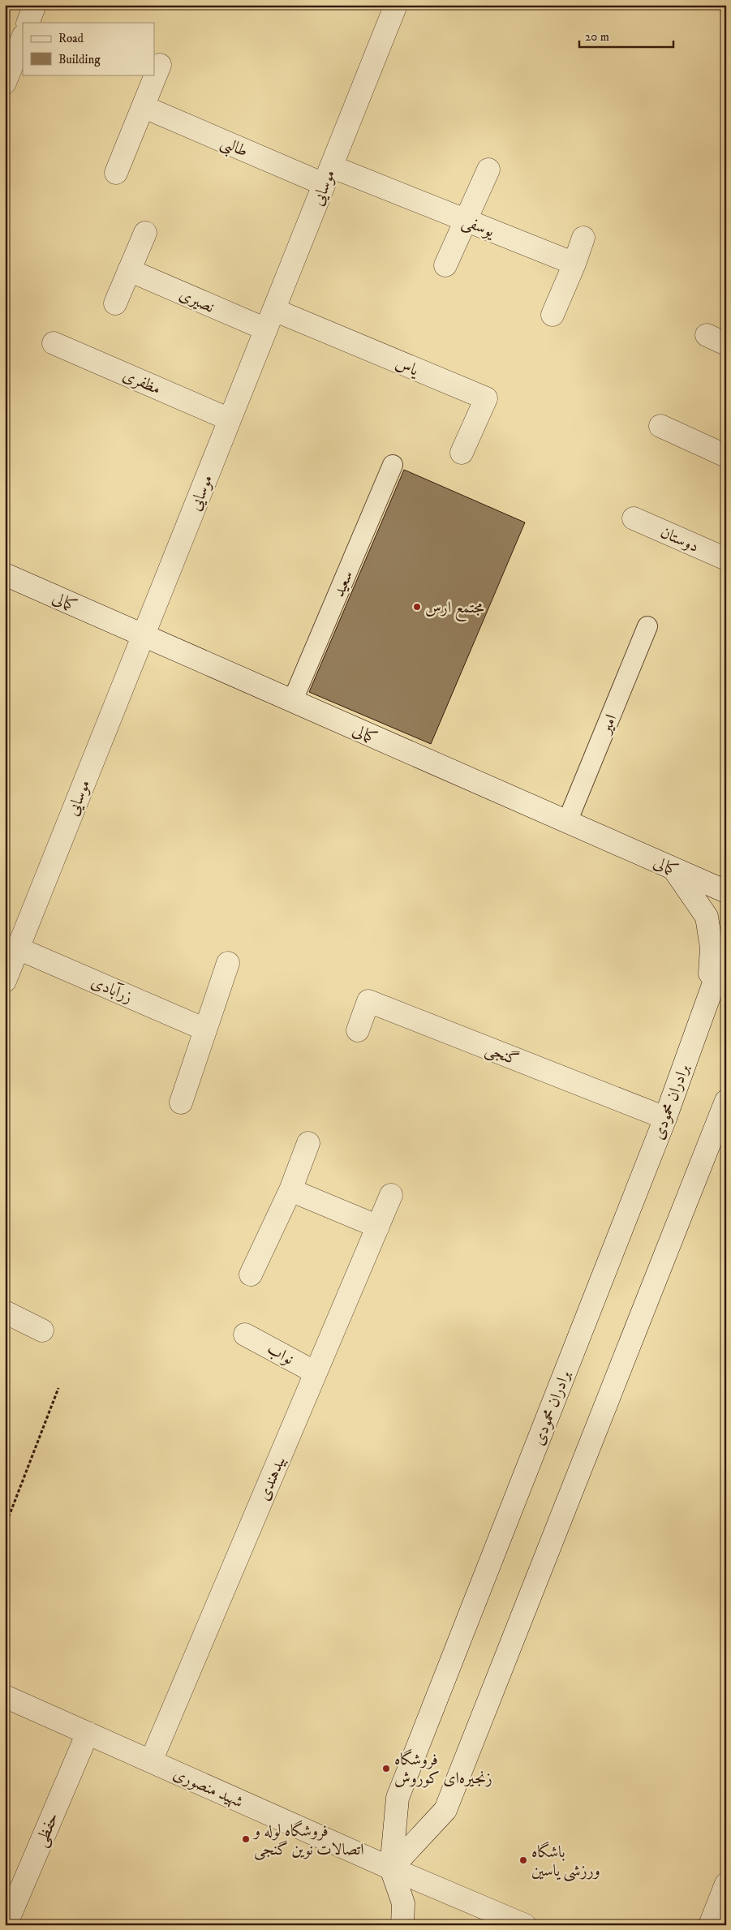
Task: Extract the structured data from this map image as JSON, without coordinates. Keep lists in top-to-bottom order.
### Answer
{
  "streets": {
    "street": [
      "طالبی",
      "موسایی",
      "یوسفی",
      "نصیری",
      "یاس",
      "مظفری",
      "دوستان",
      "کمالی",
      "زرآبادی",
      "گنجی",
      "برادران محمودی",
      "نواب",
      "بیدهندی",
      "شهید منصوری",
      "حفظی"
    ],
    "lane": ["سعید", "امیر"]
  },
  "crossings": [
    ["طالبی", "موسایی"],
    ["طالبی", "یوسفی"],
    ["موسایی", "یوسفی"],
    ["موسایی", "نصیری"],
    ["موسایی", "یاس"],
    ["موسایی", "مظفری"],
    ["موسایی", "کمالی"],
    ["موسایی", "زرآبادی"],
    ["نصیری", "یاس"],
    ["سعید", "کمالی"],
    ["کمالی", "امیر"],
    ["گنجی", "برادران محمودی"],
    ["برادران محمودی", "شهید منصوری"],
    ["نواب", "بیدهندی"],
    ["بیدهندی", "شهید منصوری"],
    ["شهید منصوری", "حفظی"]
  ],
  "places": [
    "مجتمع ارس",
    "فروشگاه زنجیره‌ای کوروش",
    "فروشگاه لوله و اتصالات نوین گنجی",
    "باشگاه ورزشی یاسین"
  ],
  "legend": ["Road", "Building"],
  "scale_bar": "20 m"
}
